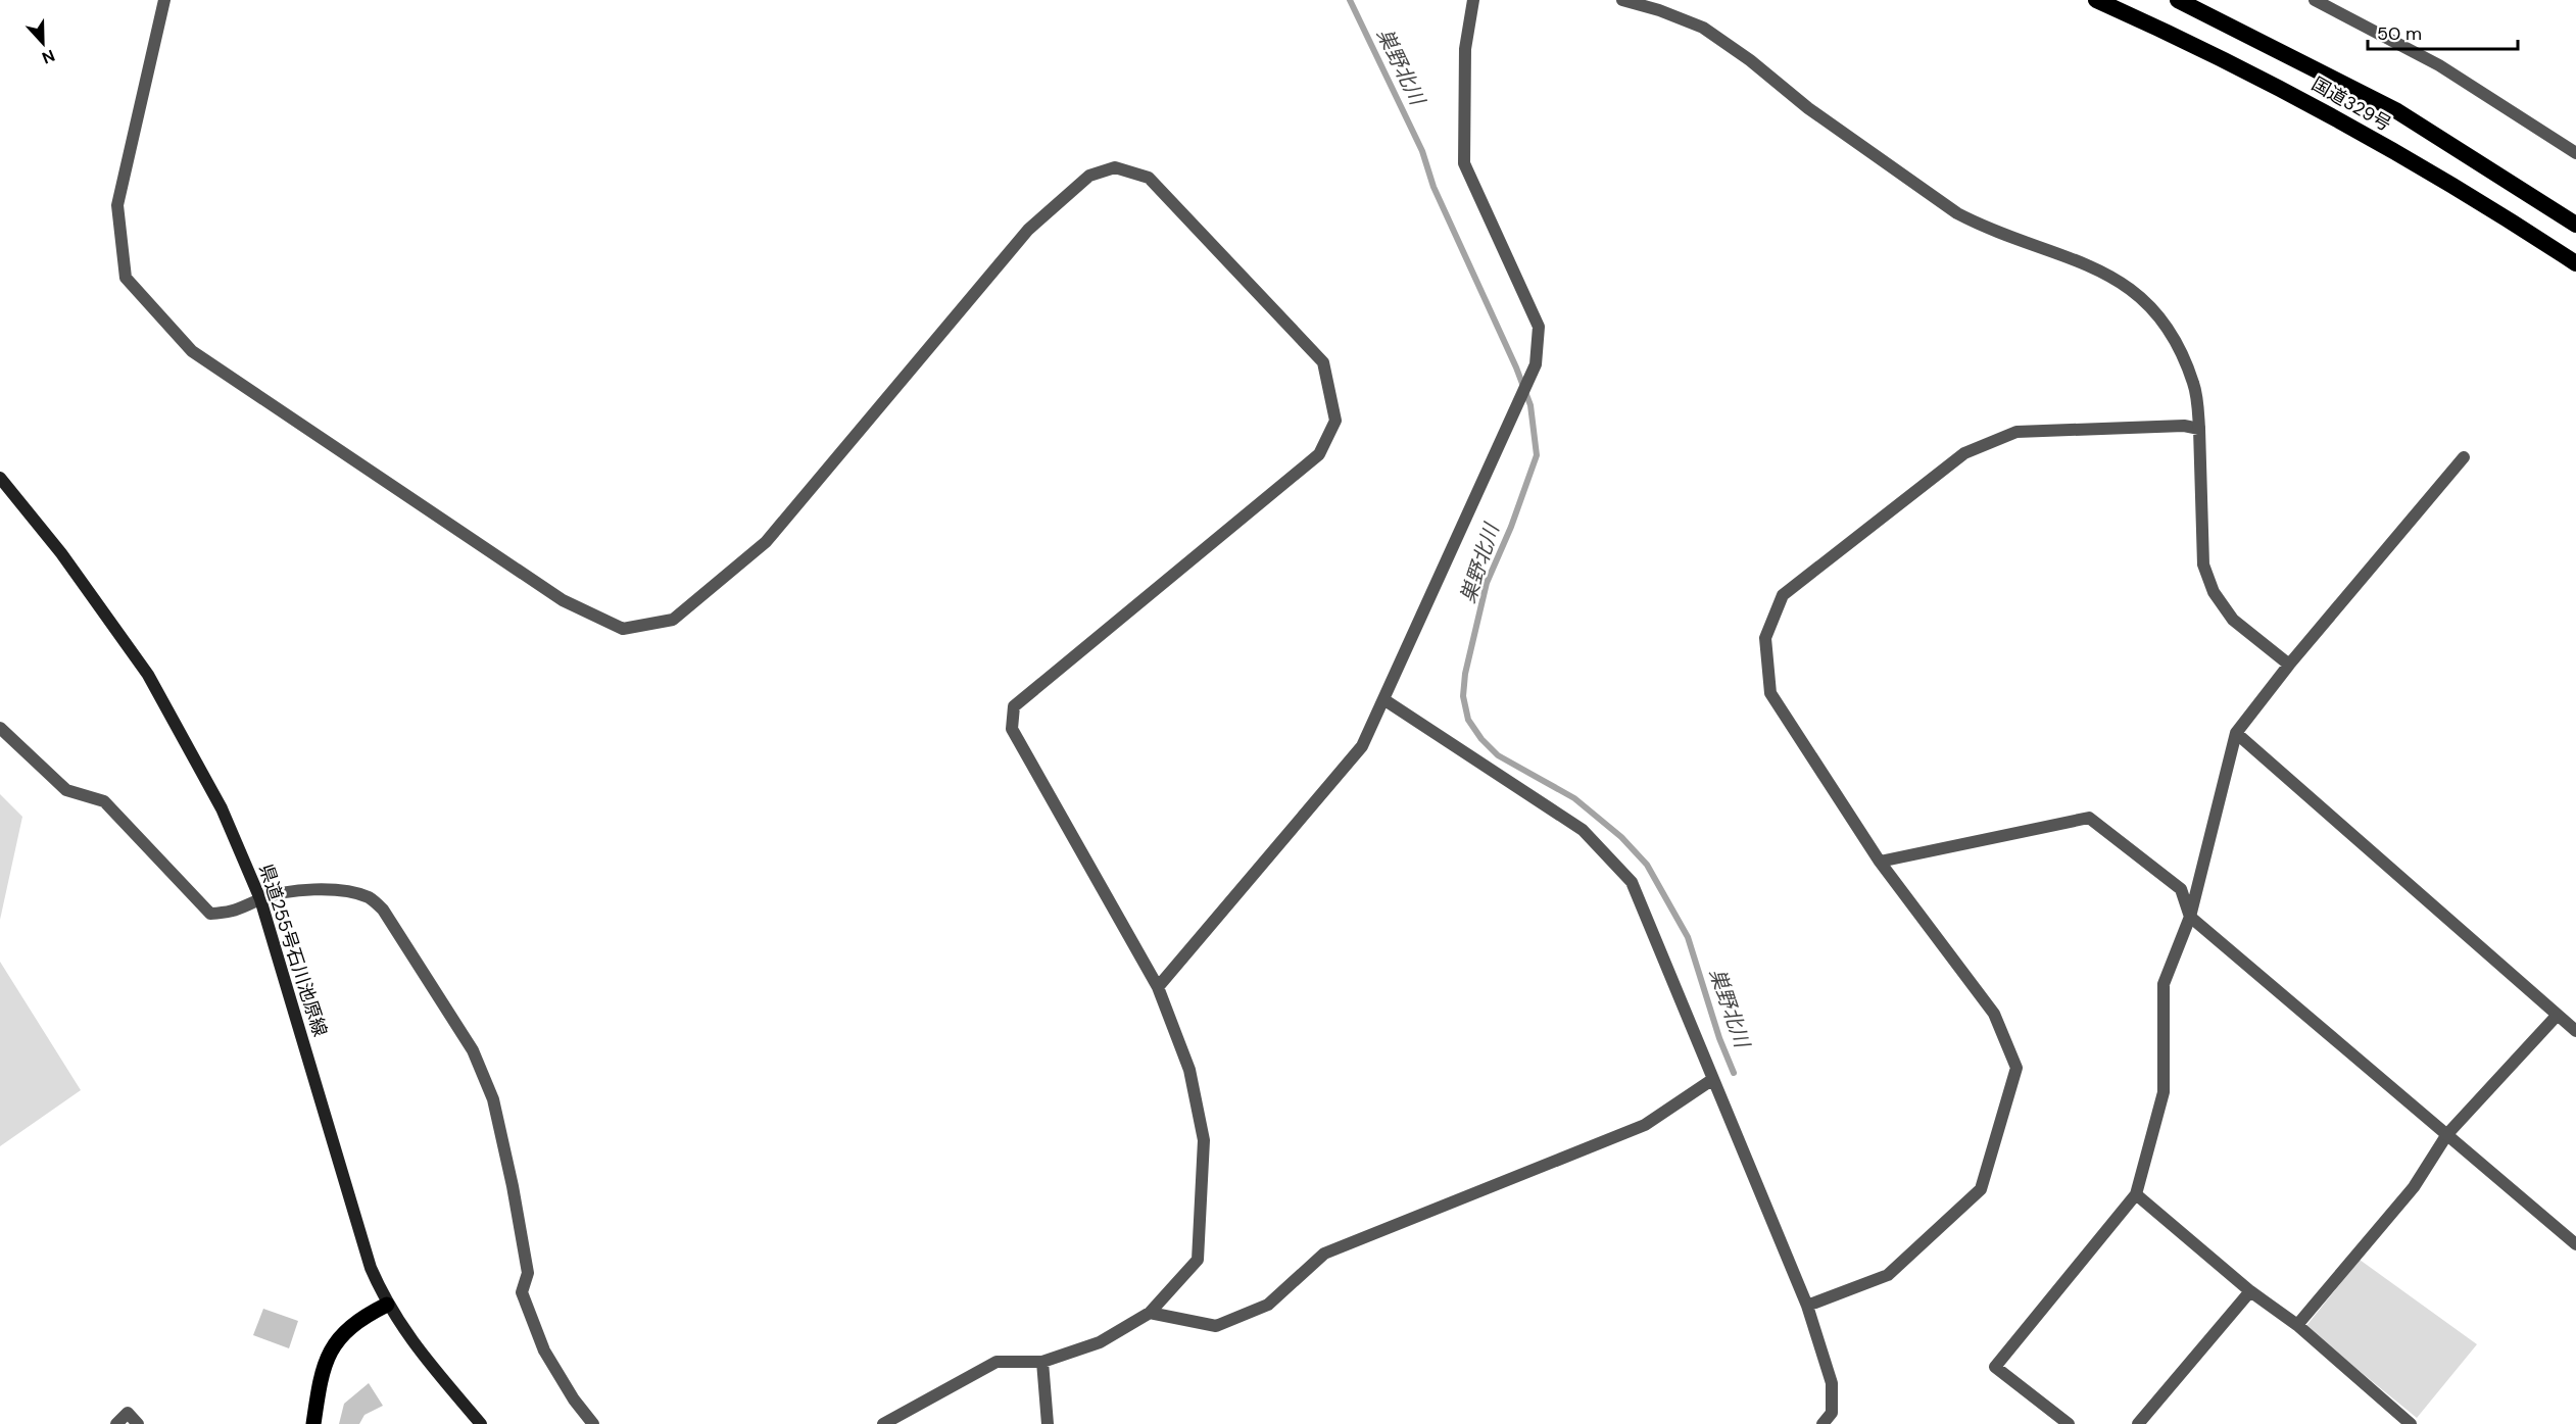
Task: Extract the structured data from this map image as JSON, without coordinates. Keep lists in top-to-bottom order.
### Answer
{
  "streets": {
    "highway": ["国道329号"],
    "main road": ["県道255号石川池原線"]
  },
  "water": ["巣野北川"],
  "scale_bar": "50 m",
  "north": "bottom"
}
